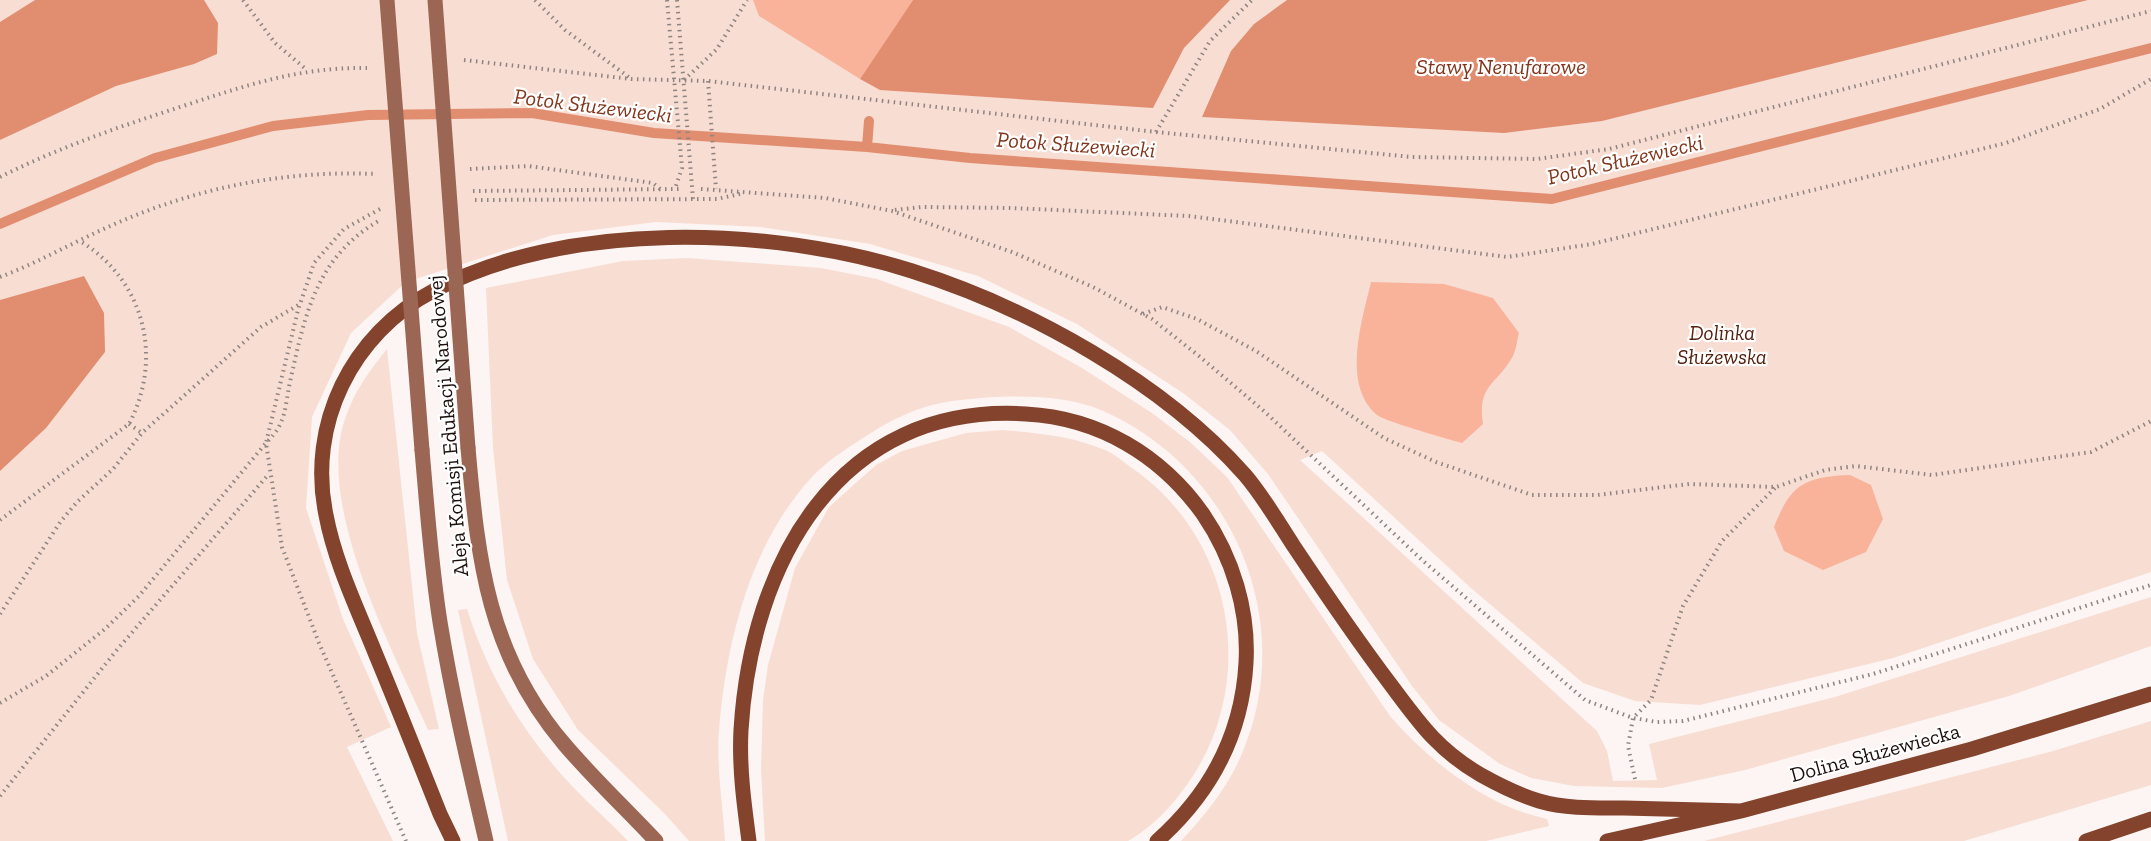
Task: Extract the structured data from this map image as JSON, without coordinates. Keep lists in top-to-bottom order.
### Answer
{
  "streets": {
    "main road": ["Dolina Służewiecka"],
    "street": ["Aleja Komisji Edukacji Narodowej"]
  },
  "water": ["Stawy Nenufarowe", "Potok Służewiecki"],
  "parks": ["Dolinka Służewska"]
}
